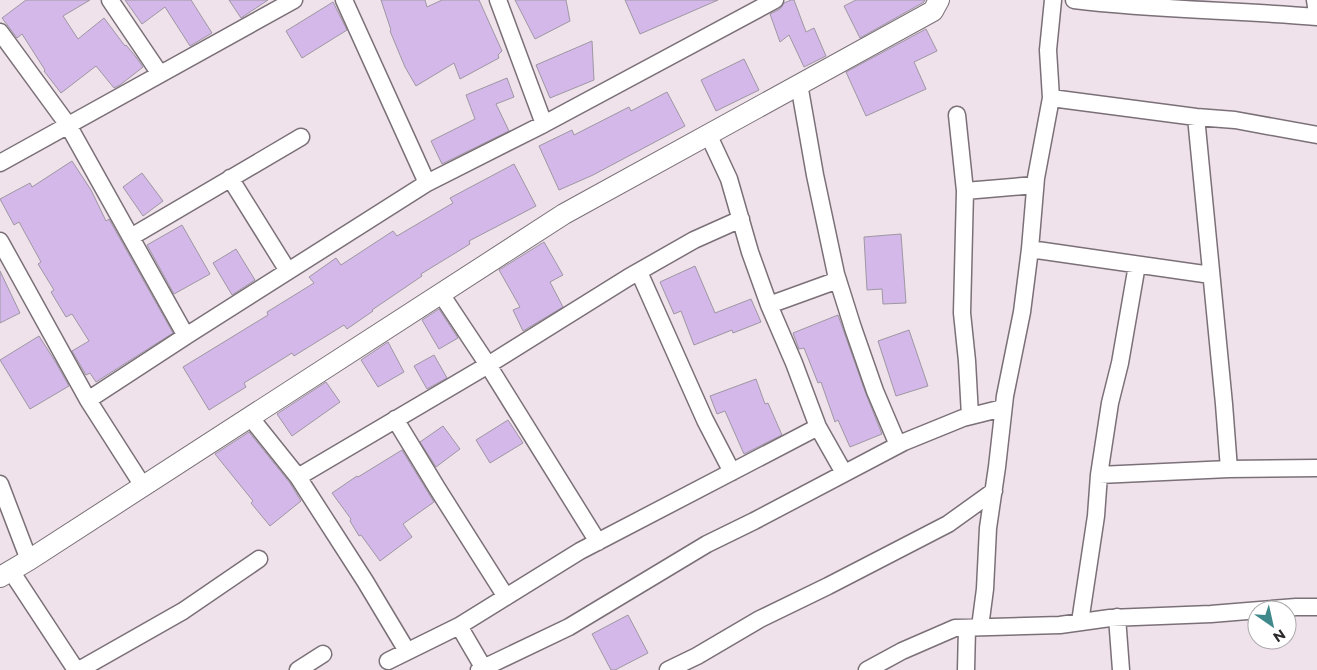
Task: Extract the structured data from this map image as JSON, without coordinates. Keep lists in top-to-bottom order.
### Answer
{
  "north": "bottom right"
}
